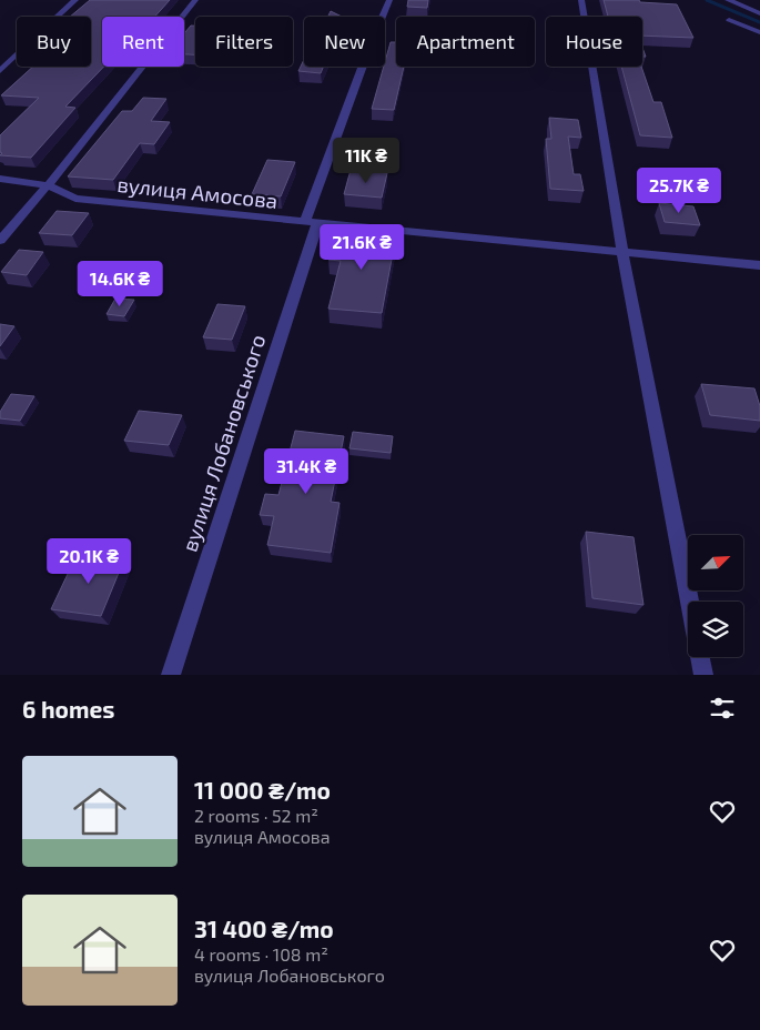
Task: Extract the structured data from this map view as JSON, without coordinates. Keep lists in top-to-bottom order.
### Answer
{
  "streets": {
    "street": ["вулиця Амосова", "вулиця Лобановського"]
  },
  "crossings": [
    ["вулиця Амосова", "вулиця Лобановського"]
  ],
  "north": "top right",
  "page": {
    "chip": [
      "Buy",
      "Rent",
      "Filters",
      "New",
      "Apartment",
      "House"
    ],
    "price": [
      "11K ₴",
      "25.7K ₴",
      "21.6K ₴",
      "14.6K ₴",
      "31.4K ₴",
      "20.1K ₴"
    ],
    "heading": "6 homes",
    "list": [
      {
        "name": "11 000 ₴/mo",
        "note": "2 rooms · 52 m² · вулиця Амосова"
      },
      {
        "name": "31 400 ₴/mo",
        "note": "4 rooms · 108 m² · вулиця Лобановського"
      }
    ]
  }
}
